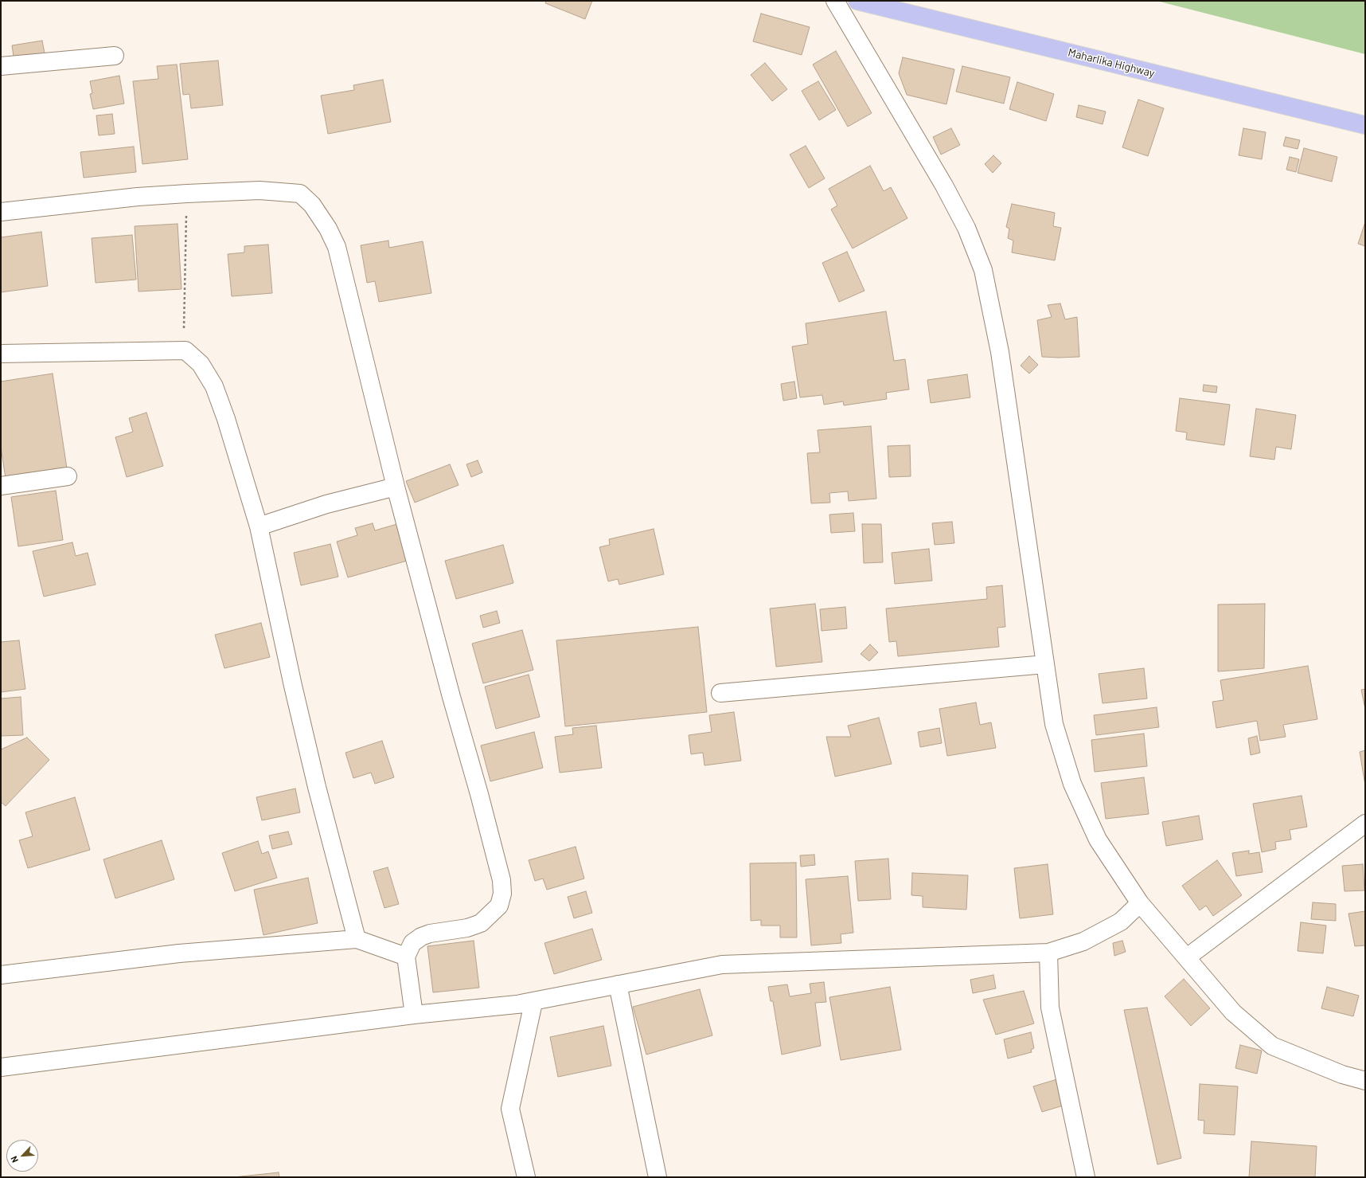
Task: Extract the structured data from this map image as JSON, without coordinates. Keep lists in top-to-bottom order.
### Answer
{
  "streets": {
    "highway": ["Maharlika Highway"]
  },
  "north": "bottom left"
}
